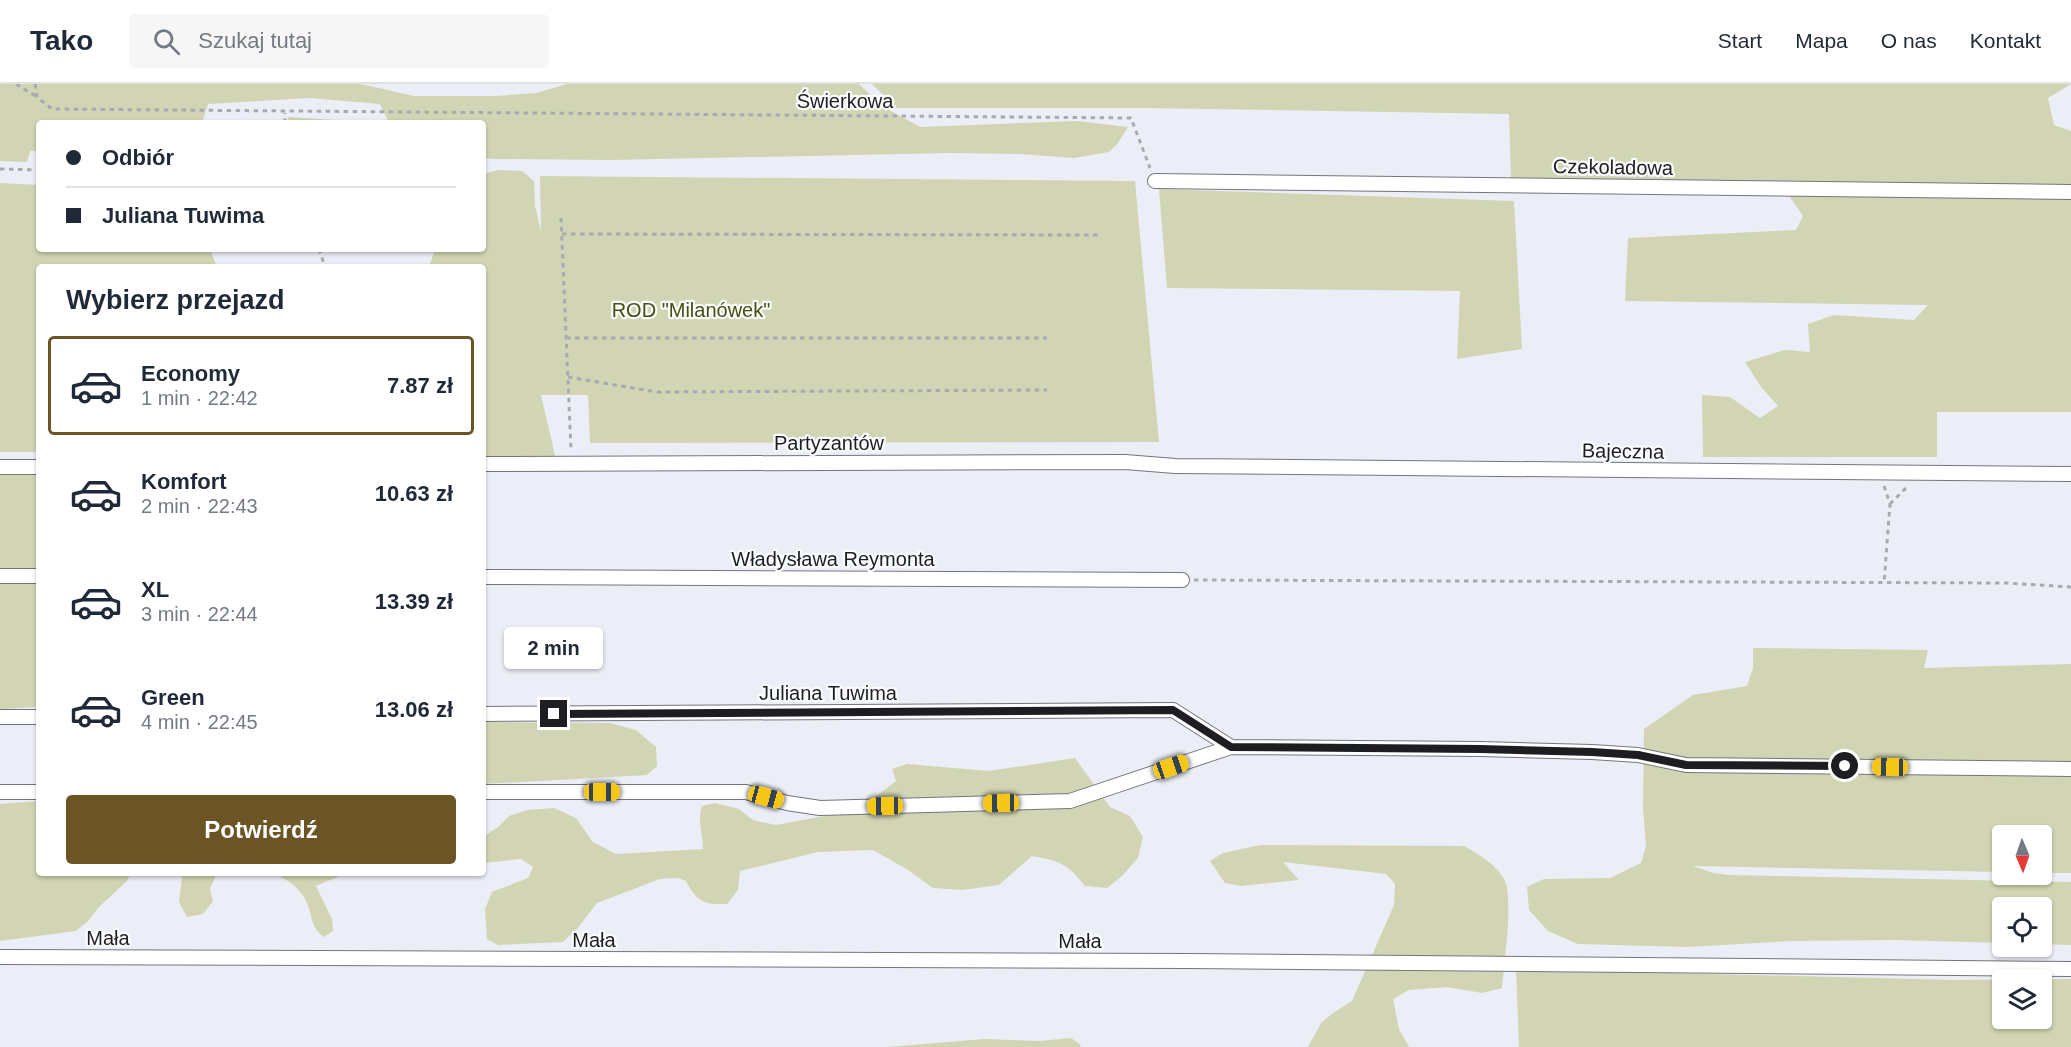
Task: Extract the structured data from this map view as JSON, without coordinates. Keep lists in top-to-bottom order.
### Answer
{
  "streets": {
    "street": [
      "Czekoladowa",
      "Partyzantów",
      "Bajeczna",
      "Władysława Reymonta",
      "Juliana Tuwima",
      "Mała"
    ],
    "path": ["Świerkowa"]
  },
  "crossings": [
    ["Świerkowa", "Czekoladowa"],
    ["Partyzantów", "Bajeczna"]
  ],
  "parks": ["ROD \"Milanówek\""],
  "north": "bottom",
  "page": {
    "header": "Tako",
    "search": "Szukaj tutaj",
    "nav": [
      "Start",
      "Mapa",
      "O nas",
      "Kontakt"
    ],
    "banner": ["Odbiór", "Juliana Tuwima"],
    "heading": "Wybierz przejazd",
    "list": [
      {
        "name": "Economy",
        "note": "1 min · 22:42",
        "value": "7.87 zł"
      },
      {
        "name": "Komfort",
        "note": "2 min · 22:43",
        "value": "10.63 zł"
      },
      {
        "name": "XL",
        "note": "3 min · 22:44",
        "value": "13.39 zł"
      },
      {
        "name": "Green",
        "note": "4 min · 22:45",
        "value": "13.06 zł"
      }
    ],
    "bubble": "2 min",
    "buttons": "Potwierdź"
  }
}
